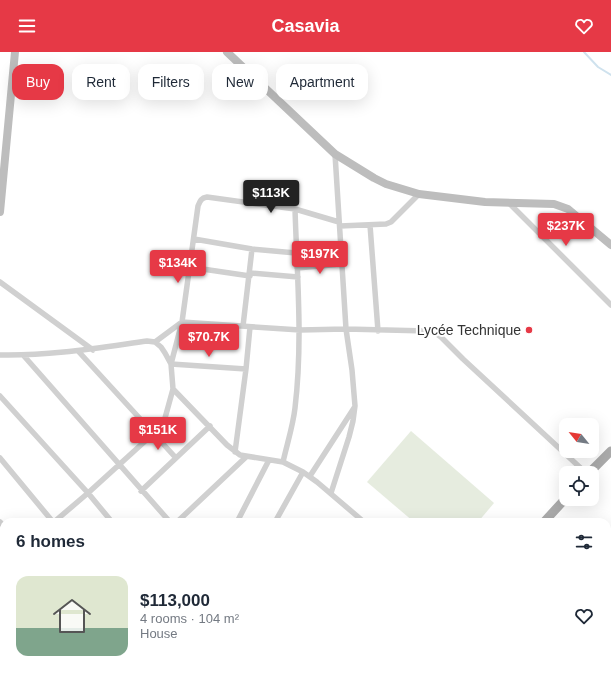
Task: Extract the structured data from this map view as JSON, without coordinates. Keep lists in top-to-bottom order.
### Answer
{
  "places": ["Lycée Technique"],
  "north": "top left",
  "page": {
    "header": "Casavia",
    "chip": [
      "Buy",
      "Rent",
      "Filters",
      "New",
      "Apartment"
    ],
    "price": [
      "$113K",
      "$237K",
      "$197K",
      "$134K",
      "$70.7K",
      "$151K"
    ],
    "heading": "6 homes",
    "list": [
      {
        "name": "$113,000",
        "note": "4 rooms · 104 m² · House"
      }
    ]
  }
}
